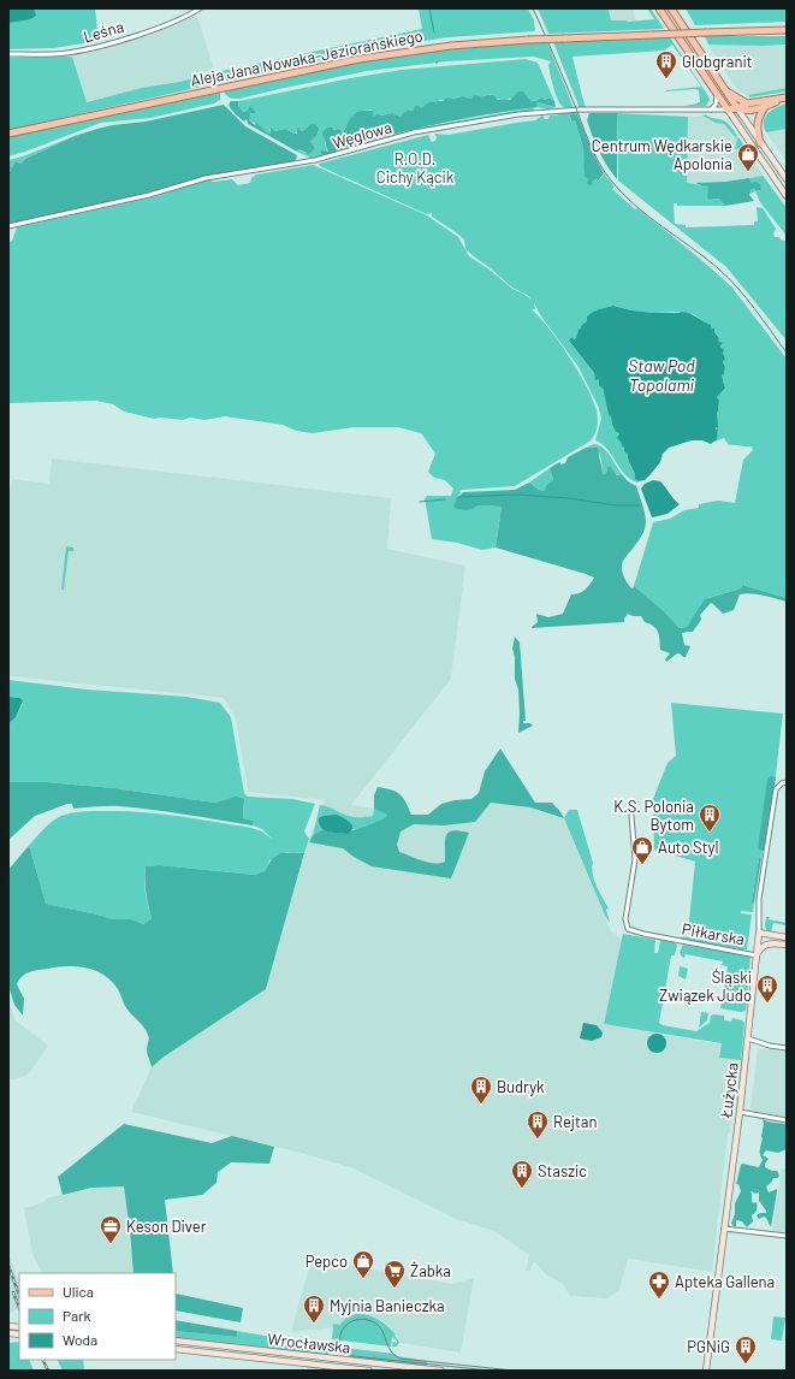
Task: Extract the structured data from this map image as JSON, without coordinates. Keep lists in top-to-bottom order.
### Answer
{
  "streets": {
    "main road": [
      "Aleja Jana Nowaka-Jeziorańskiego",
      "Piłkarska",
      "Łużycka",
      "Wrocławska"
    ],
    "street": ["Leśna", "Węglowa"]
  },
  "crossings": [
    ["Piłkarska", "Łużycka"]
  ],
  "water": ["Staw Pod Topolami"],
  "parks": ["R.O.D. Cichy Kącik"],
  "places": {
    "building": [
      "Globgranit",
      "K.S. Polonia Bytom",
      "Śląski Związek Judo",
      "Budryk",
      "Rejtan",
      "Staszic",
      "Myjnia Banieczka",
      "PGNiG"
    ],
    "shop": ["Centrum Wędkarskie Apolonia", "Auto Styl", "Pepco"],
    "office": ["Keson Diver"],
    "supermarket": ["Żabka"],
    "pharmacy": ["Apteka Gallena"]
  },
  "legend": ["Ulica", "Park", "Woda"]
}
